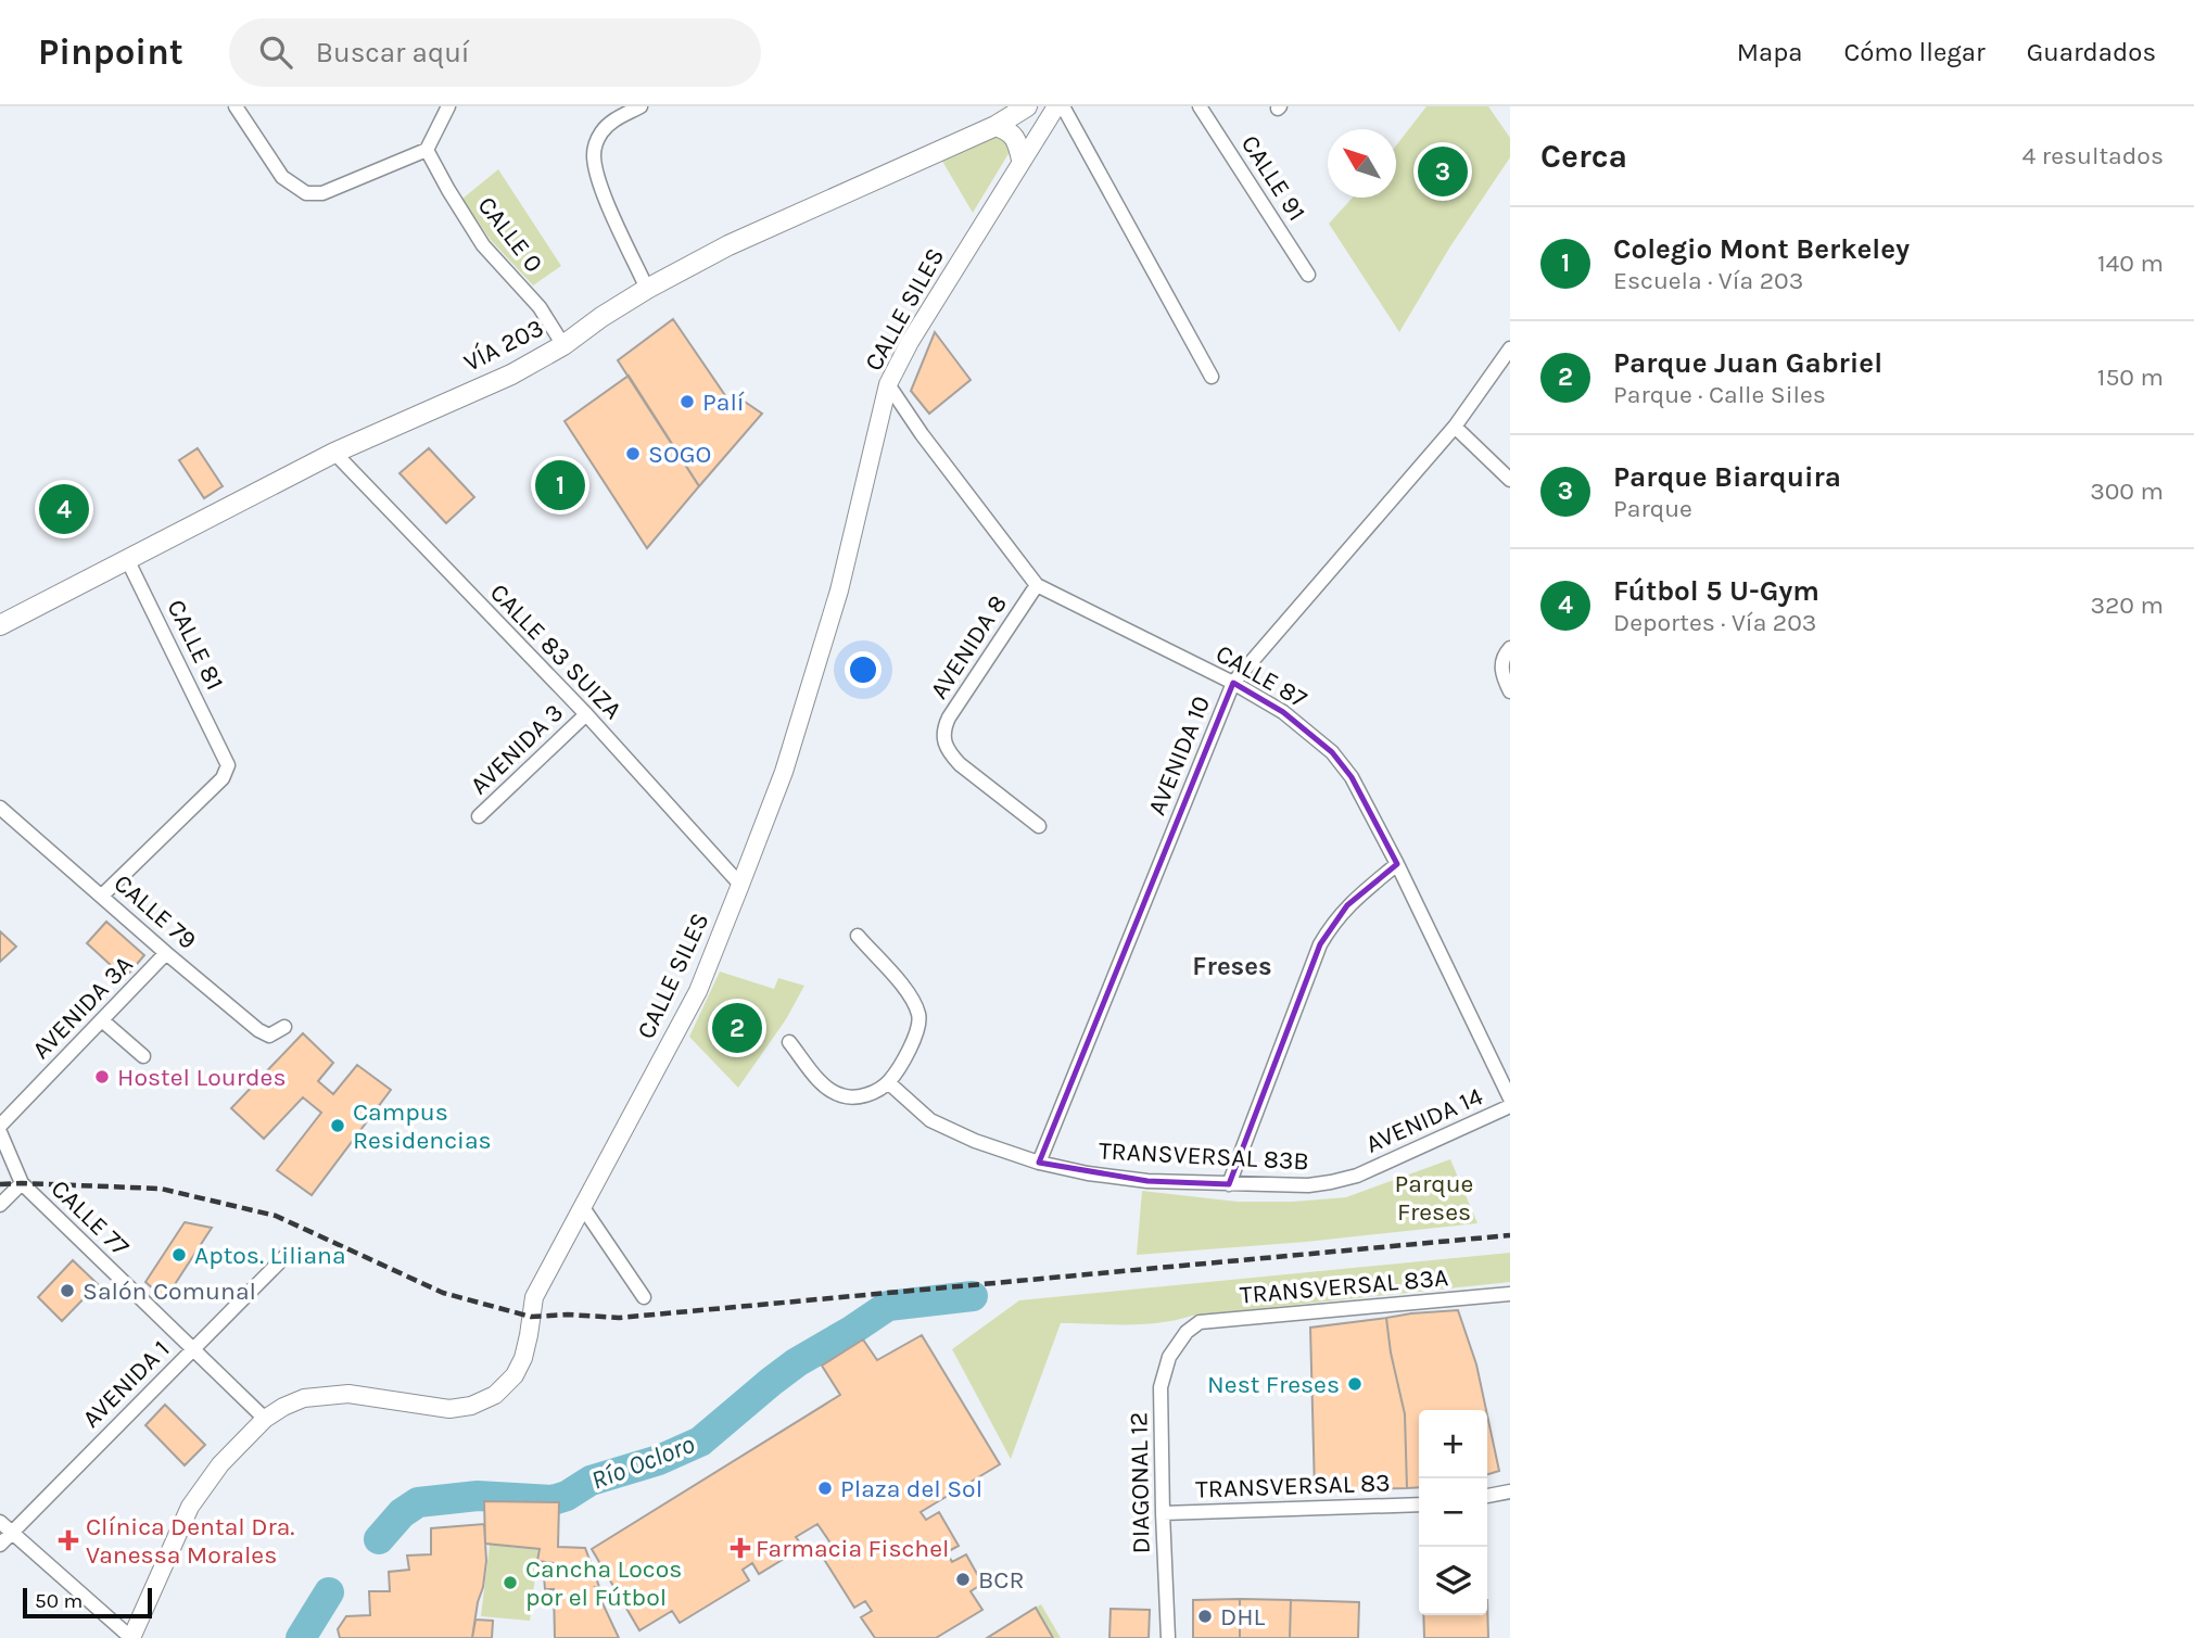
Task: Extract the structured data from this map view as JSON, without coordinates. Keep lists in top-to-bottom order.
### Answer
{
  "streets": {
    "main road": ["VÍA 203"],
    "street": [
      "CALLE 91",
      "CALLE 0",
      "CALLE SILES",
      "CALLE 81",
      "AVENIDA 8",
      "CALLE 83 SUIZA",
      "CALLE 87",
      "AVENIDA 3",
      "AVENIDA 10",
      "CALLE 79",
      "AVENIDA 3A",
      "AVENIDA 14",
      "TRANSVERSAL 83B",
      "CALLE 77",
      "TRANSVERSAL 83A",
      "AVENIDA 1",
      "DIAGONAL 12",
      "TRANSVERSAL 83"
    ]
  },
  "crossings": [
    ["CALLE 0", "VÍA 203"],
    ["CALLE SILES", "CALLE 83 SUIZA"],
    ["CALLE SILES", "CALLE 87"],
    ["CALLE SILES", "CALLE 77"],
    ["VÍA 203", "CALLE 81"],
    ["VÍA 203", "CALLE 83 SUIZA"],
    ["CALLE 81", "CALLE 79"],
    ["AVENIDA 8", "CALLE 87"],
    ["CALLE 83 SUIZA", "AVENIDA 3"],
    ["CALLE 87", "AVENIDA 10"],
    ["AVENIDA 10", "TRANSVERSAL 83B"],
    ["CALLE 79", "AVENIDA 3A"],
    ["AVENIDA 14", "TRANSVERSAL 83B"],
    ["CALLE 77", "AVENIDA 1"],
    ["TRANSVERSAL 83A", "DIAGONAL 12"],
    ["DIAGONAL 12", "TRANSVERSAL 83"]
  ],
  "districts": ["Freses"],
  "water": ["Río Ocloro"],
  "parks": ["Parque Freses"],
  "places": {
    "other": [
      "Palí",
      "SOGO",
      "Hostel Lourdes",
      "Campus Residencias",
      "Aptos. Liliana",
      "Salón Comunal",
      "Nest Freses",
      "Plaza del Sol",
      "BCR",
      "Cancha Locos por el Fútbol",
      "DHL"
    ],
    "health": ["Clínica Dental Dra. Vanessa Morales", "Farmacia Fischel"]
  },
  "scale_bar": "50 m",
  "north": "top left",
  "page": {
    "header": "Pinpoint",
    "search": "Buscar aquí",
    "nav": ["Mapa", "Cómo llegar", "Guardados"],
    "heading": ["Cerca", "4 resultados"],
    "pins": [
      "3",
      "1",
      "4",
      "2"
    ],
    "list": [
      {
        "mark": "1",
        "name": "Colegio Mont Berkeley",
        "note": "Escuela · Vía 203",
        "value": "140 m"
      },
      {
        "mark": "2",
        "name": "Parque Juan Gabriel",
        "note": "Parque · Calle Siles",
        "value": "150 m"
      },
      {
        "mark": "3",
        "name": "Parque Biarquira",
        "note": "Parque",
        "value": "300 m"
      },
      {
        "mark": "4",
        "name": "Fútbol 5 U-Gym",
        "note": "Deportes · Vía 203",
        "value": "320 m"
      }
    ],
    "map_buttons": ["+", "−"],
    "scale": "50 m"
  }
}
